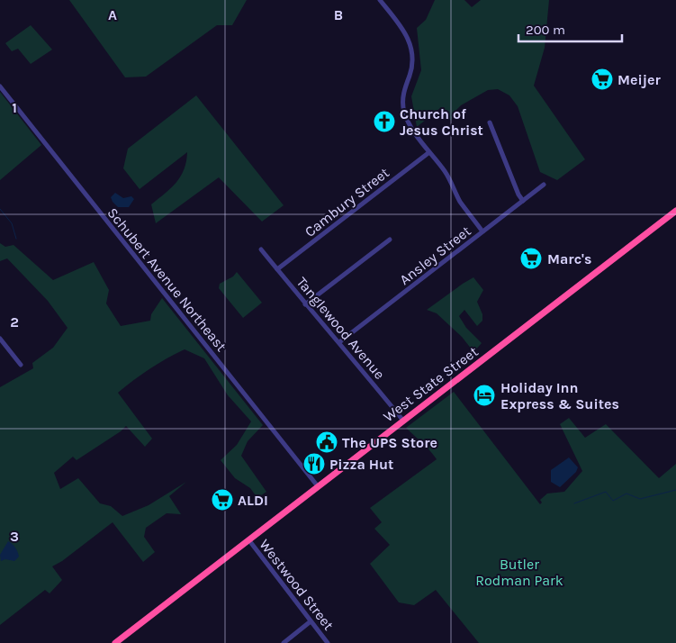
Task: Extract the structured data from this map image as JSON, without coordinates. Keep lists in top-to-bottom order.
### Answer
{
  "streets": {
    "highway": ["West State Street"],
    "street": [
      "Cambury Street",
      "Ansley Street",
      "Schubert Avenue Northeast",
      "Tanglewood Avenue",
      "Westwood Street"
    ]
  },
  "crossings": [
    ["Cambury Street", "Tanglewood Avenue"],
    ["Ansley Street", "Tanglewood Avenue"],
    ["Schubert Avenue Northeast", "West State Street"],
    ["Tanglewood Avenue", "West State Street"],
    ["West State Street", "Westwood Street"]
  ],
  "parks": ["Butler Rodman Park"],
  "places": {
    "supermarket": ["Meijer", "Marc's", "ALDI"],
    "church": ["Church of Jesus Christ"],
    "hotel": ["Holiday Inn Express & Suites"],
    "public building": ["The UPS Store"],
    "restaurant": ["Pizza Hut"]
  },
  "scale_bar": "200 m",
  "grid": {
    "columns": ["A", "B"],
    "rows": ["1", "2", "3"]
  }
}
